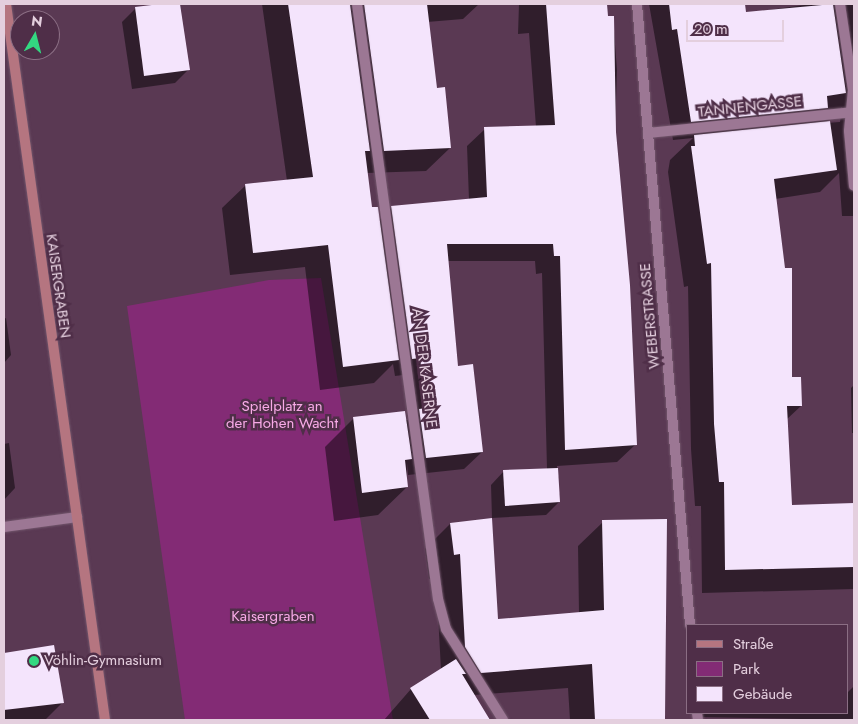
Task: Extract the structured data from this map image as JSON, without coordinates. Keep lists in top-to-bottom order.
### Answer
{
  "streets": {
    "street": [
      "TANNENGASSE",
      "KAISERGRABEN",
      "WEBERSTRASSE",
      "AN DER KASERNE"
    ]
  },
  "crossings": [
    ["TANNENGASSE", "WEBERSTRASSE"]
  ],
  "parks": ["Spielplatz an der Hohen Wacht", "Kaisergraben"],
  "places": ["Vöhlin-Gymnasium"],
  "legend": ["Straße", "Park", "Gebäude"],
  "scale_bar": "20 m",
  "north": "top"
}
